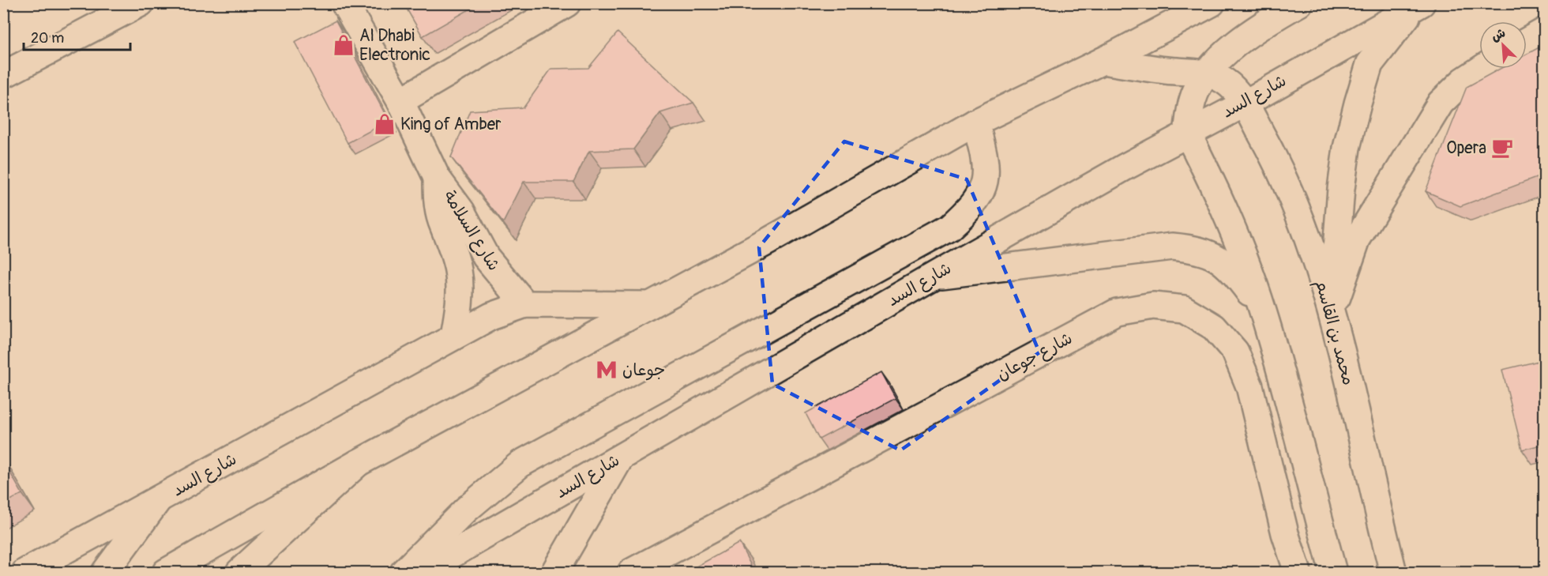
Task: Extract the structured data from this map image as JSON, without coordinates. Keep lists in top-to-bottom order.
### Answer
{
  "streets": {
    "main road": [
      "شارع السد",
      "شارع السلامة",
      "محمد بن القاسم",
      "شارع جوعان"
    ]
  },
  "crossings": [
    ["شارع السد", "شارع السلامة"],
    ["شارع السد", "محمد بن القاسم"]
  ],
  "places": {
    "shop": ["Al Dhabi Electronic", "King of Amber"],
    "cafe": ["Opera"],
    "metro station": ["جوعان"]
  },
  "scale_bar": "20 m",
  "north": "top left"
}
